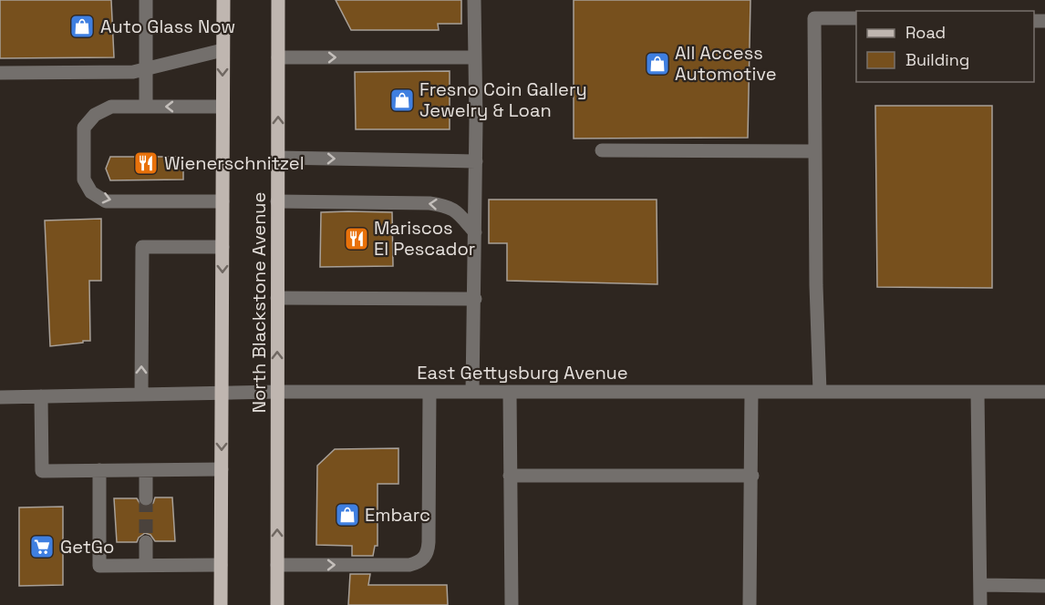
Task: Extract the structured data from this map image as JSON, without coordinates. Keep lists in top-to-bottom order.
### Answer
{
  "streets": {
    "main road": ["North Blackstone Avenue"],
    "street": ["East Gettysburg Avenue"]
  },
  "crossings": [
    ["North Blackstone Avenue", "East Gettysburg Avenue"]
  ],
  "places": {
    "shop": [
      "Auto Glass Now",
      "All Access Automotive",
      "Fresno Coin Gallery Jewelry & Loan",
      "Embarc"
    ],
    "restaurant": ["Wienerschnitzel", "Mariscos El Pescador"],
    "supermarket": ["GetGo"]
  },
  "legend": ["Road", "Building"]
}
